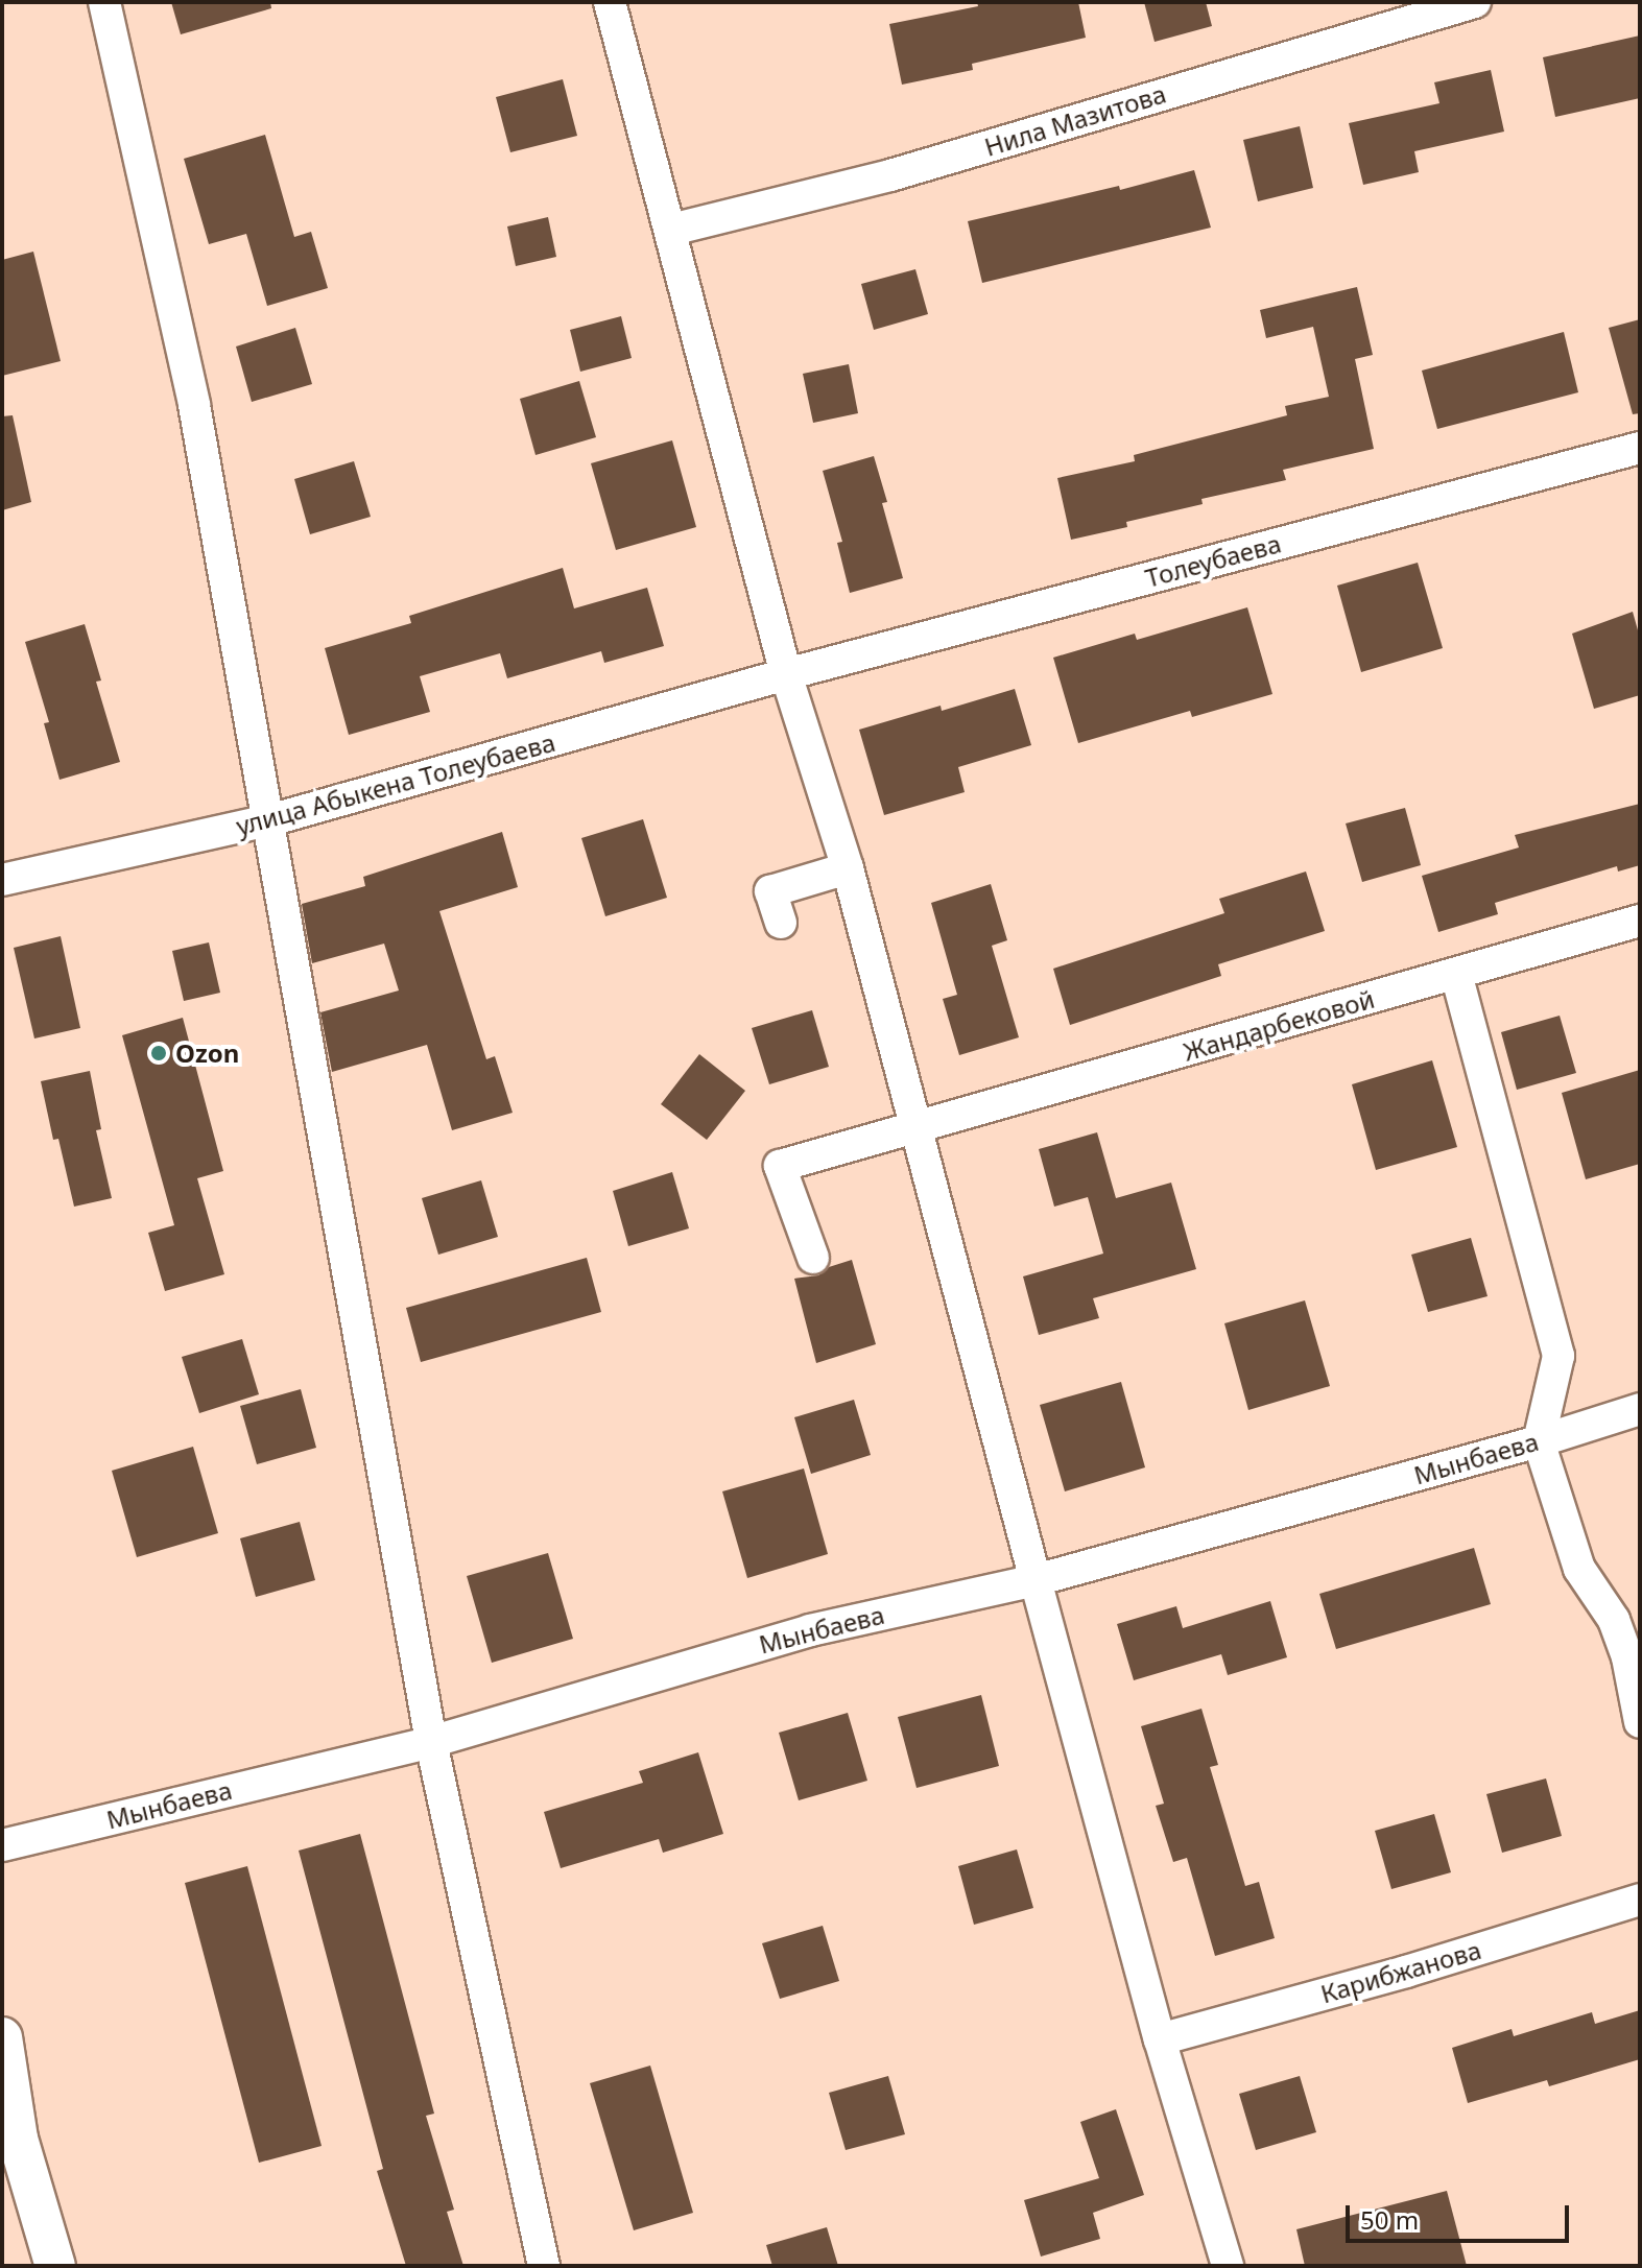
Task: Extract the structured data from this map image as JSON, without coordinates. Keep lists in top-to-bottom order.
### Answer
{
  "streets": {
    "street": [
      "Нила Мазитова",
      "Толеубаева",
      "улица Абыкена Толеубаева",
      "Жандарбековой",
      "Мынбаева",
      "Карибжанова"
    ]
  },
  "crossings": [
    ["Толеубаева", "улица Абыкена Толеубаева"]
  ],
  "places": ["Ozon"],
  "scale_bar": "50 m"
}
